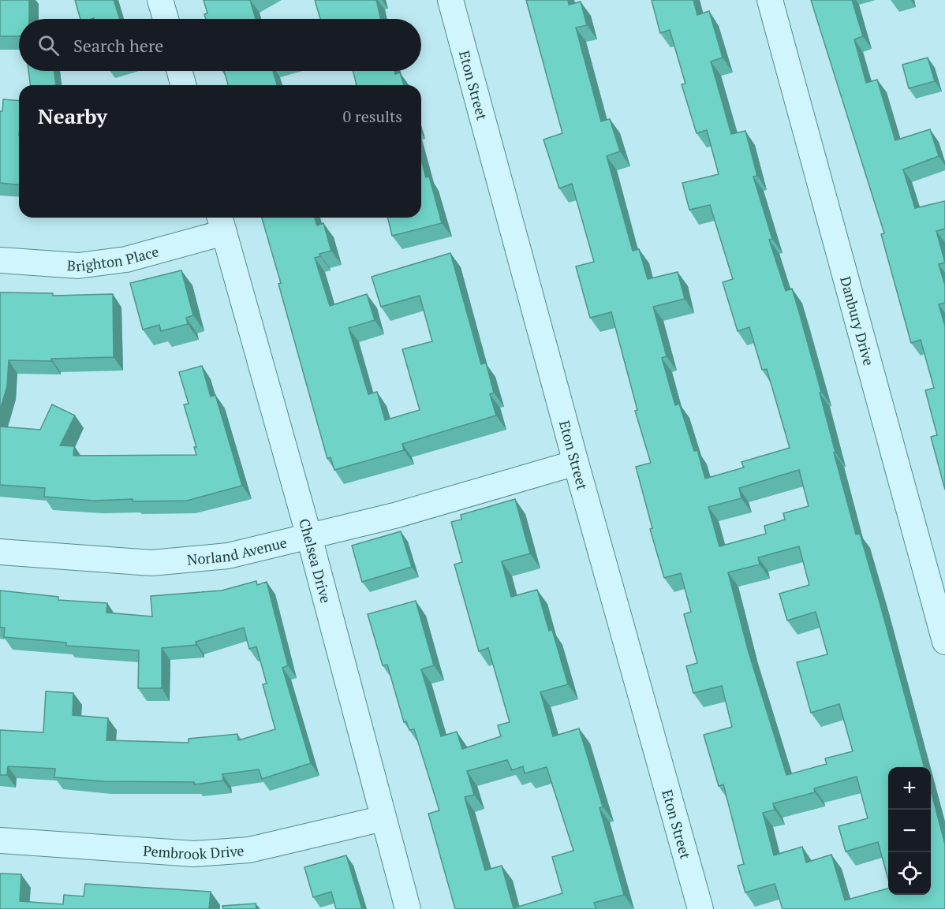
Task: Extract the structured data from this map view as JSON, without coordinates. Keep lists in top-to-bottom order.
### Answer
{
  "streets": {
    "street": [
      "Eton Street",
      "Brighton Place",
      "Danbury Drive",
      "Norland Avenue",
      "Chelsea Drive",
      "Pembrook Drive"
    ]
  },
  "crossings": [
    ["Eton Street", "Norland Avenue"],
    ["Brighton Place", "Chelsea Drive"],
    ["Norland Avenue", "Chelsea Drive"],
    ["Chelsea Drive", "Pembrook Drive"]
  ],
  "page": {
    "search": "Search here",
    "heading": ["Nearby", "0 results"],
    "map_buttons": ["+", "−"]
  }
}
